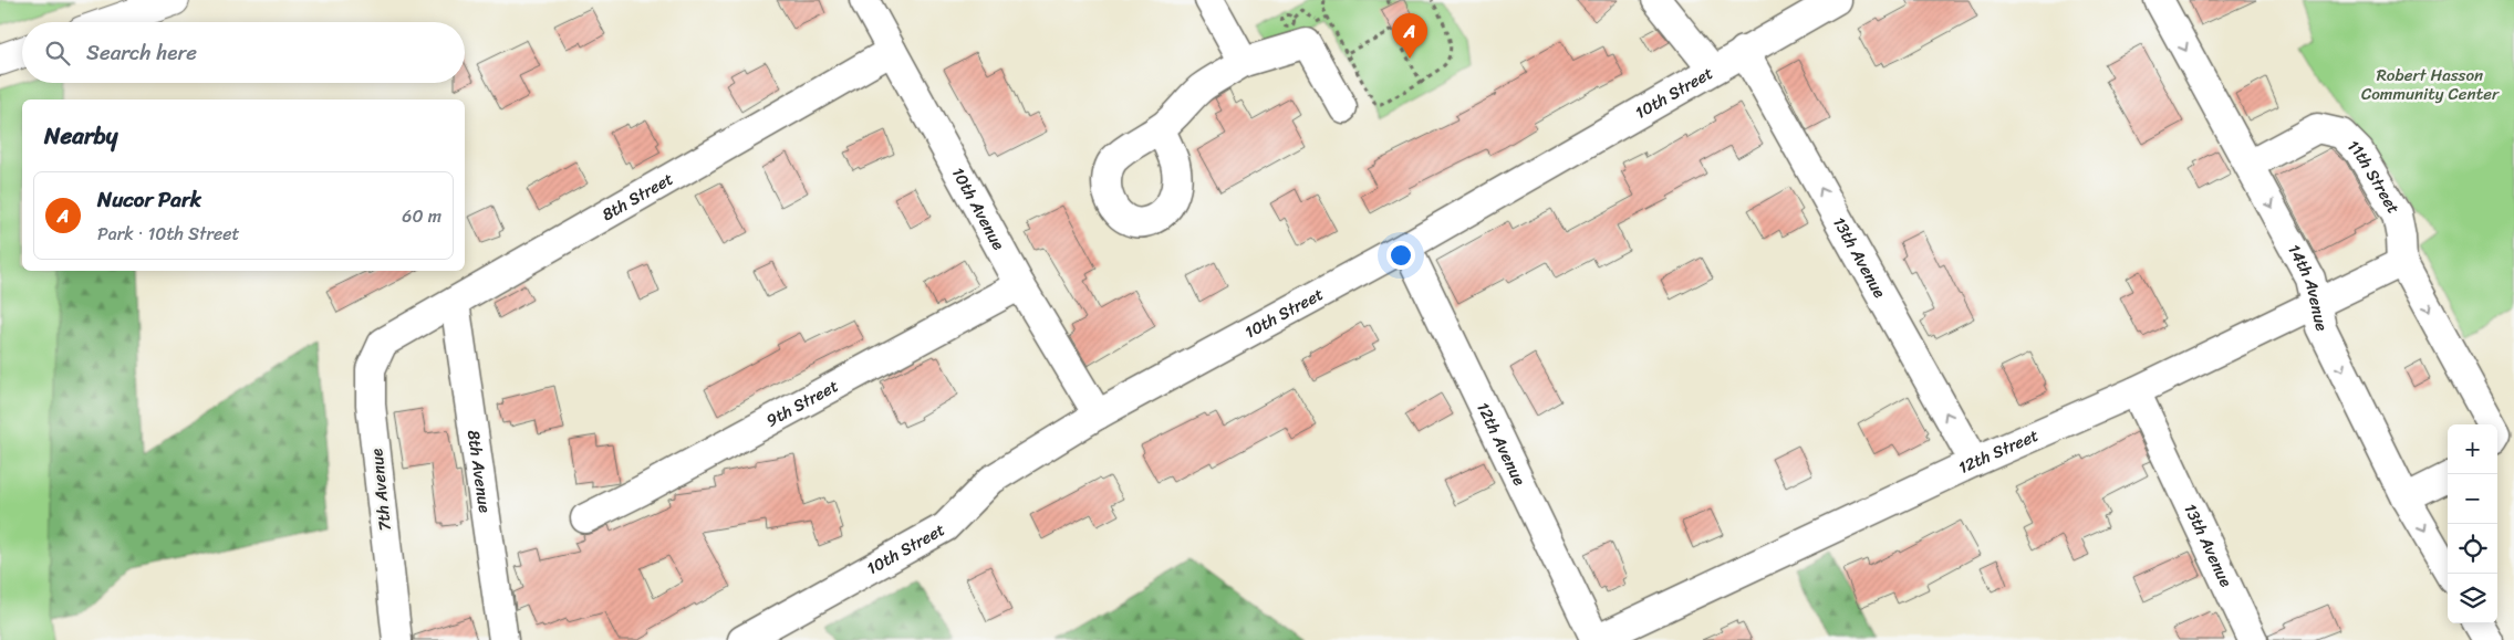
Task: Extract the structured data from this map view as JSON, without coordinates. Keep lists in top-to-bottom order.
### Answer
{
  "streets": {
    "street": [
      "10th Street",
      "11th Street",
      "8th Street",
      "10th Avenue",
      "13th Avenue",
      "14th Avenue",
      "9th Street",
      "12th Avenue",
      "12th Street",
      "8th Avenue",
      "7th Avenue"
    ]
  },
  "crossings": [
    ["10th Street", "10th Avenue"],
    ["10th Street", "13th Avenue"],
    ["10th Street", "12th Avenue"],
    ["11th Street", "14th Avenue"],
    ["11th Street", "12th Street"],
    ["8th Street", "10th Avenue"],
    ["8th Street", "8th Avenue"],
    ["8th Street", "7th Avenue"],
    ["10th Avenue", "9th Street"],
    ["13th Avenue", "12th Street"],
    ["14th Avenue", "12th Street"],
    ["12th Avenue", "12th Street"]
  ],
  "one_way": ["13th Avenue", "14th Avenue"],
  "parks": ["Robert Hasson Community Center"],
  "page": {
    "pins": "A",
    "search": "Search here",
    "heading": "Nearby",
    "list": [
      {
        "mark": "A",
        "name": "Nucor Park",
        "note": "Park · 10th Street",
        "value": "60 m"
      }
    ],
    "map_buttons": ["+", "−"]
  }
}
